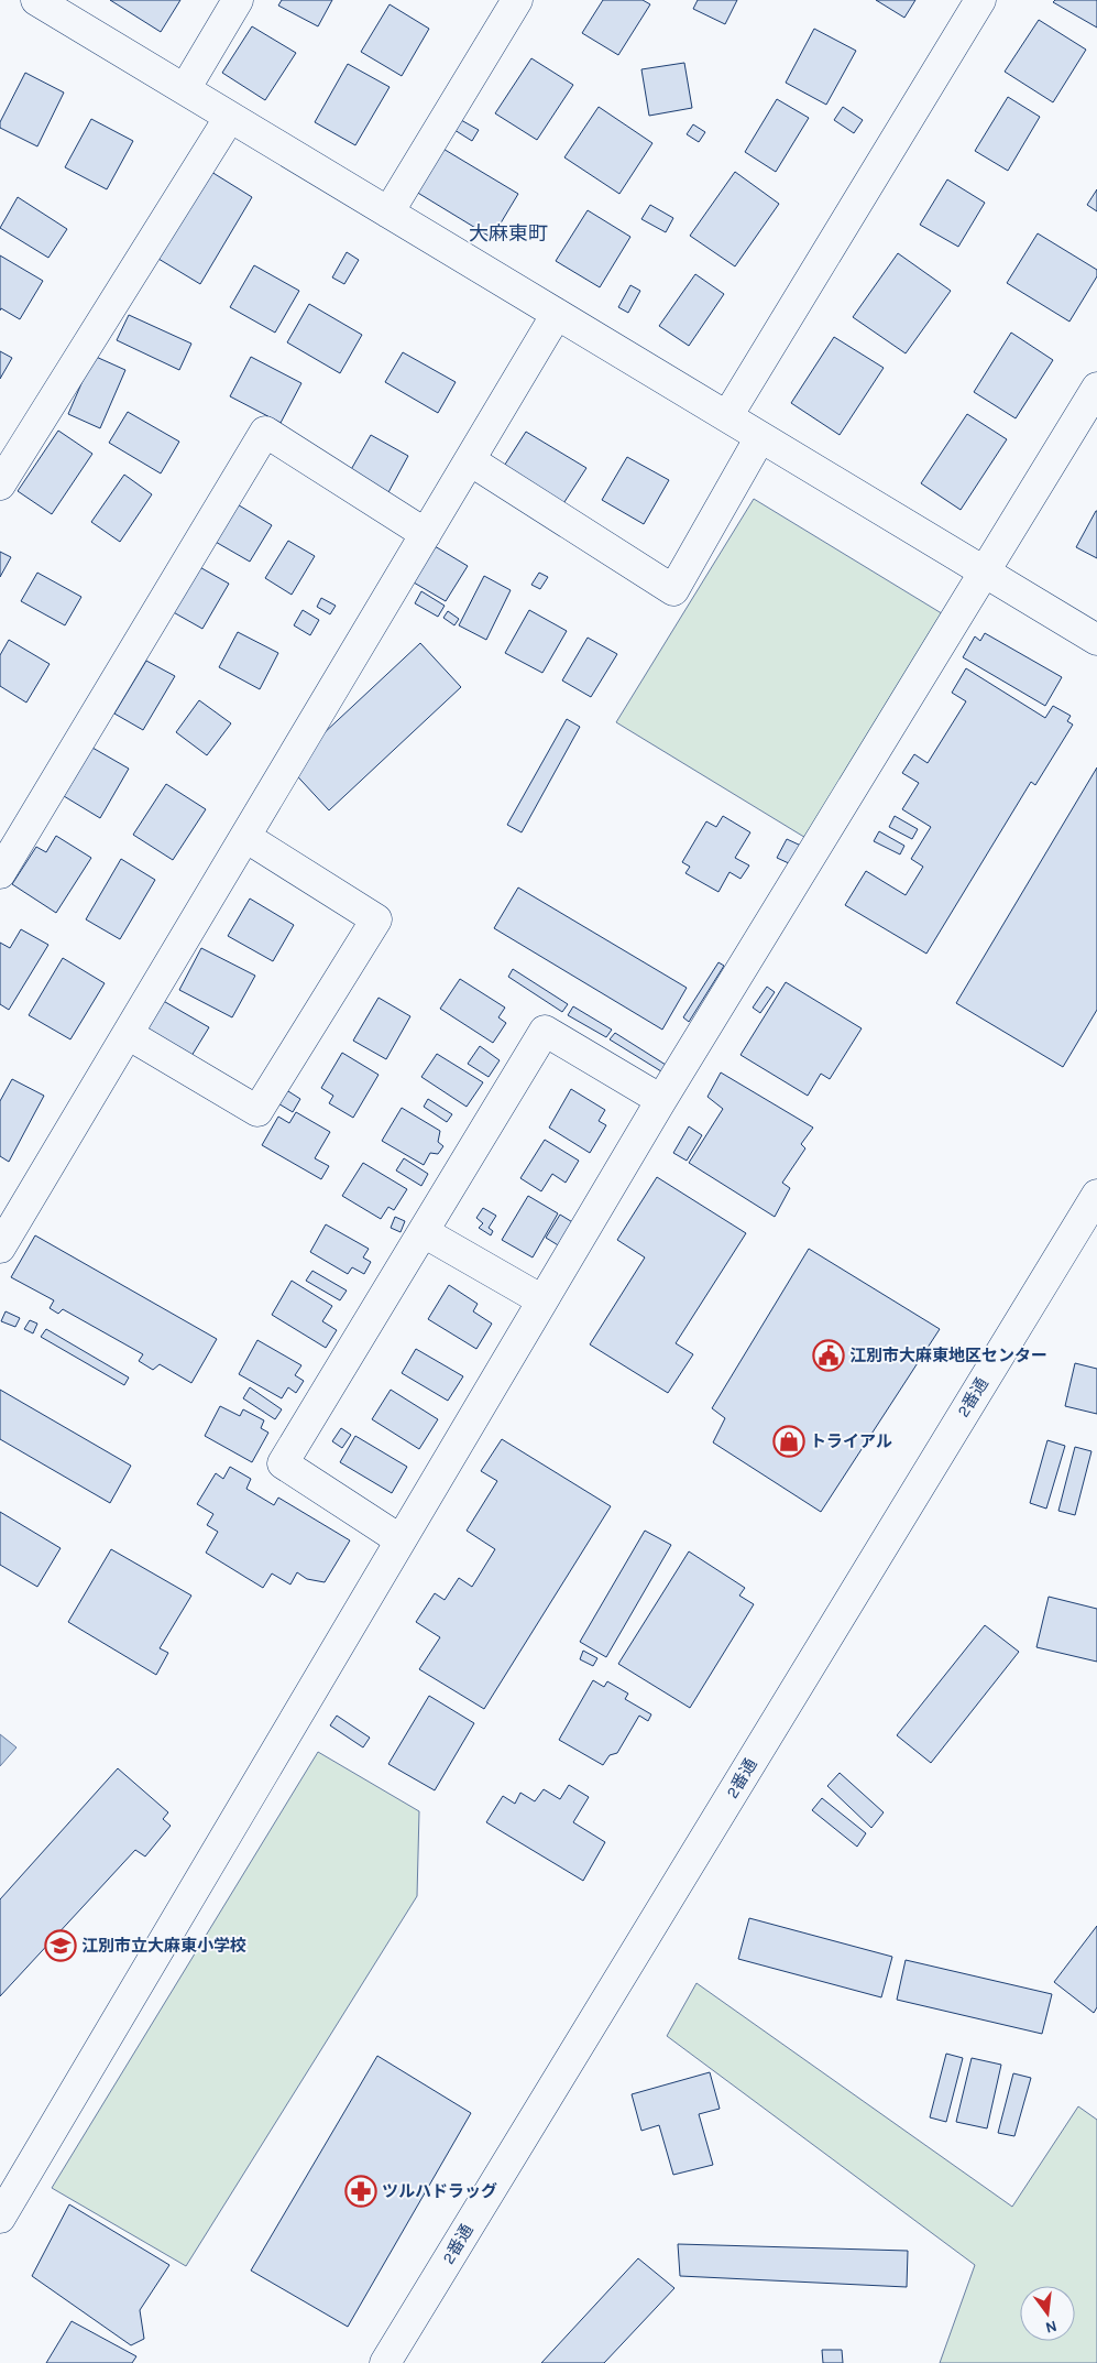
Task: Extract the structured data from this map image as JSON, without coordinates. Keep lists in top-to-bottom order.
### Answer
{
  "streets": {
    "street": ["2番通"]
  },
  "districts": ["大麻東町"],
  "places": {
    "public building": ["江別市大麻東地区センター"],
    "shop": ["トライアル"],
    "school or university": ["江別市立大麻東小学校"],
    "pharmacy": ["ツルハドラッグ"]
  },
  "north": "bottom"
}
